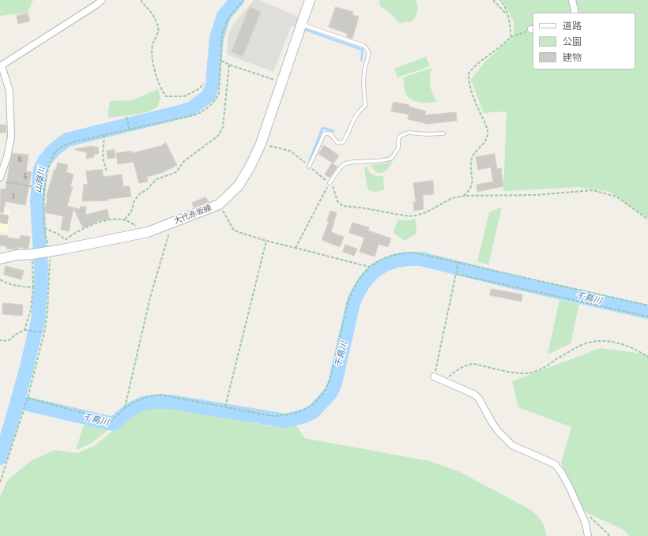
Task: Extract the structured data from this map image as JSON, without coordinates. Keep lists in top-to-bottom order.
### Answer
{
  "streets": {
    "main road": ["大代赤坂線"]
  },
  "water": ["山陰川", "千鳥川"],
  "house_numbers": ["8", "5", "1"],
  "legend": ["道路", "公園", "建物"]
}
